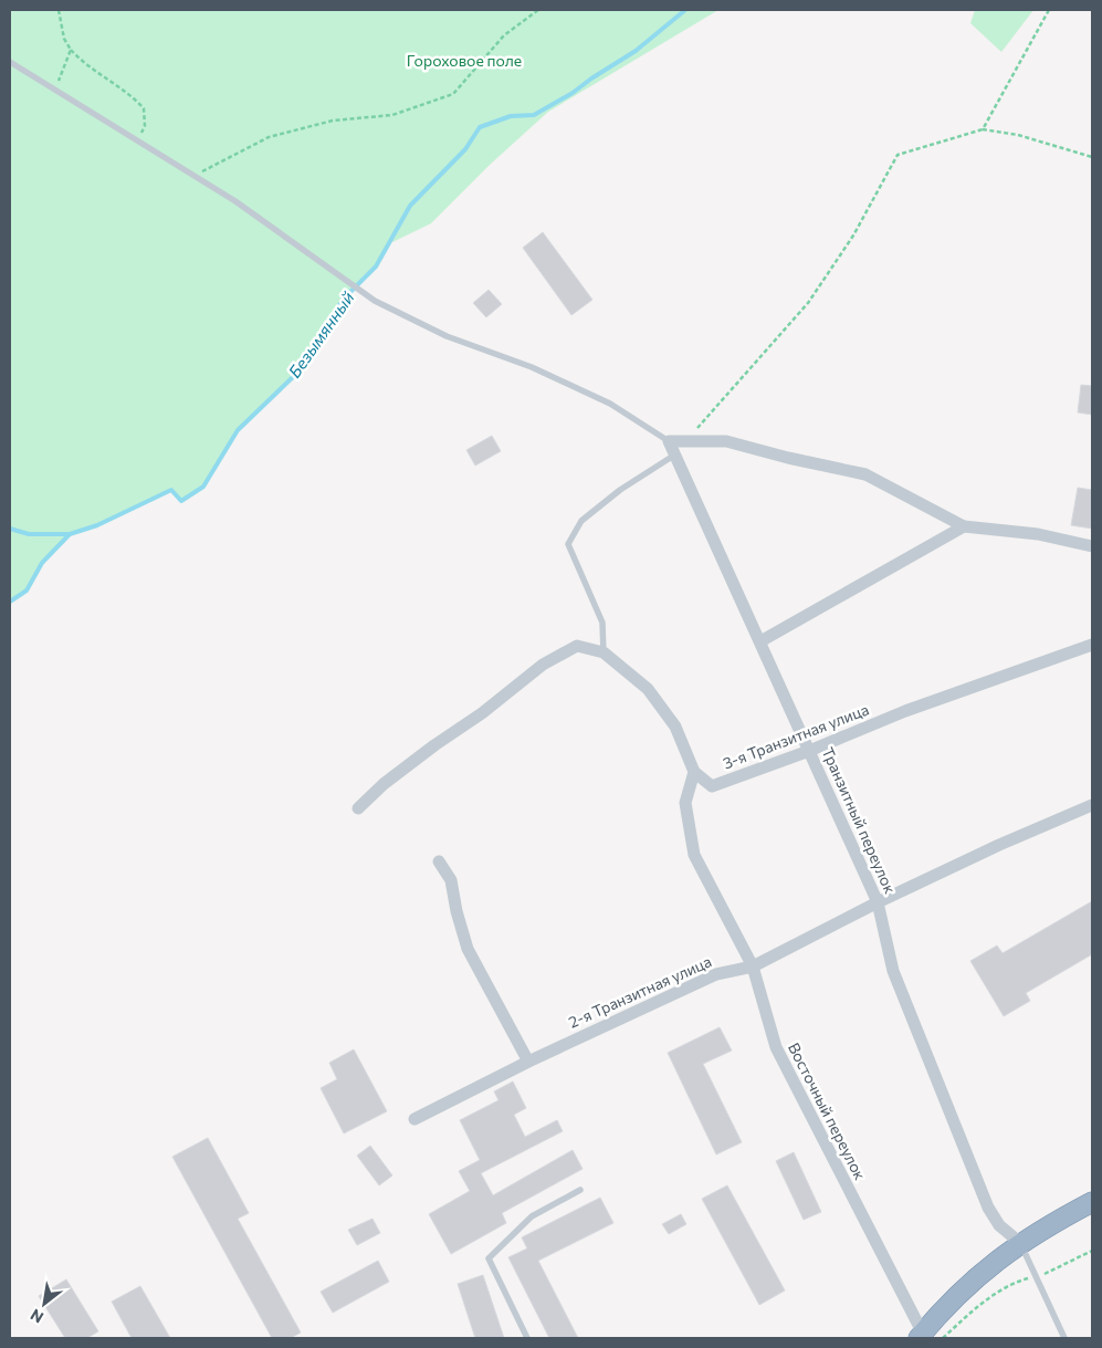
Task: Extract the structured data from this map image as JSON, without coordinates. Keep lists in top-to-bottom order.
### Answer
{
  "streets": {
    "street": [
      "3-я Транзитная улица",
      "Транзитный переулок",
      "2-я Транзитная улица",
      "Восточный переулок"
    ]
  },
  "crossings": [
    ["3-я Транзитная улица", "Транзитный переулок"],
    ["3-я Транзитная улица", "Восточный переулок"],
    ["Транзитный переулок", "2-я Транзитная улица"],
    ["2-я Транзитная улица", "Восточный переулок"]
  ],
  "water": ["Безымянный"],
  "parks": ["Гороховое поле"],
  "north": "bottom left"
}
